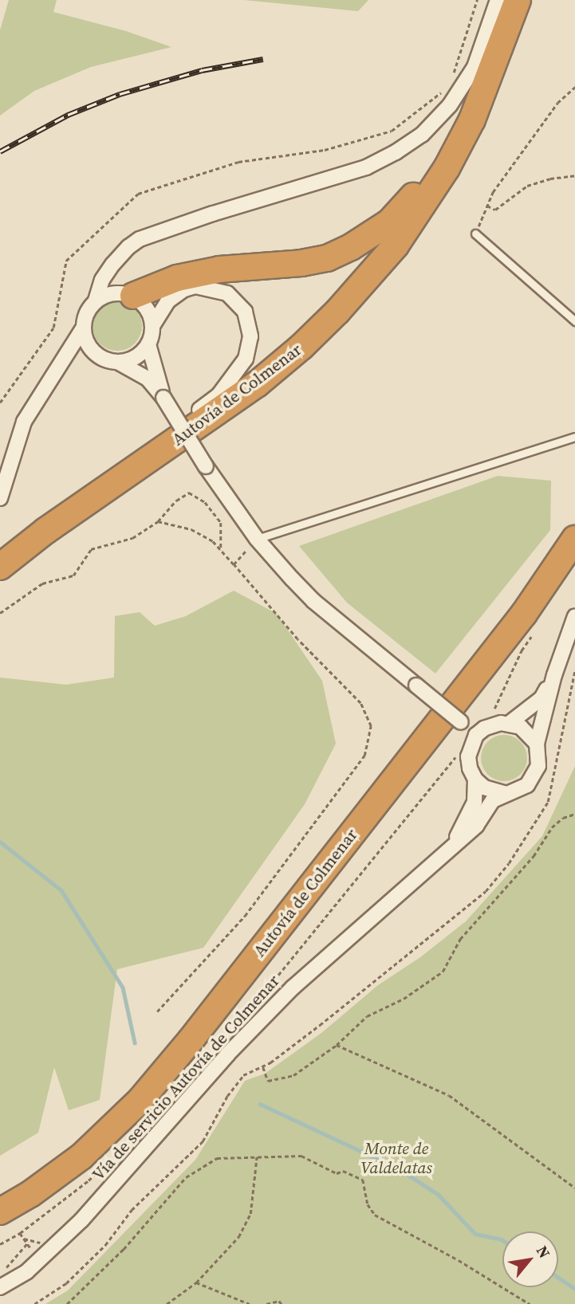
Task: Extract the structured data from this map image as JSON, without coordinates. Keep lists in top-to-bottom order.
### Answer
{
  "streets": {
    "highway": ["Autovía de Colmenar"],
    "street": ["Vía de servicio Autovía de Colmenar"]
  },
  "parks": ["Monte de Valdelatas"],
  "north": "top right"
}
